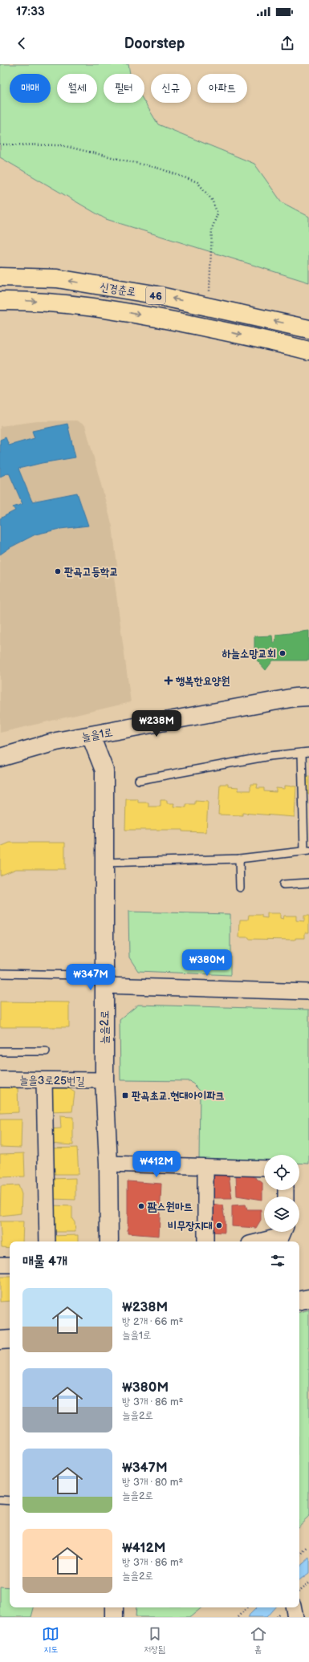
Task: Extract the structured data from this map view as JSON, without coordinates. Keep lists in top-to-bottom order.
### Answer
{
  "streets": {
    "highway": ["신경춘로", "46"],
    "street": ["늘을1로", "늘을2로", "늘을3로25번길"]
  },
  "crossings": [
    ["늘을1로", "늘을2로"],
    ["늘을2로", "늘을3로25번길"]
  ],
  "places": {
    "other": [
      "판곡고등학교",
      "하늘소망교회",
      "팜스원마트",
      "비무장지대"
    ],
    "health": ["행복한요양원"],
    "transit": ["판곡초교.현대아이파크"]
  },
  "page": {
    "status": "17:33",
    "header": "Doorstep",
    "chip": [
      "매매",
      "월세",
      "필터",
      "신규",
      "아파트"
    ],
    "price": [
      "₩238M",
      "₩380M",
      "₩347M",
      "₩412M"
    ],
    "heading": "매물 4개",
    "list": [
      {
        "name": "₩238M",
        "note": "방 2개 · 66 m² · 늘을1로"
      },
      {
        "name": "₩380M",
        "note": "방 3개 · 86 m² · 늘을2로"
      },
      {
        "name": "₩347M",
        "note": "방 3개 · 80 m² · 늘을2로"
      },
      {
        "name": "₩412M",
        "note": "방 3개 · 86 m² · 늘을2로"
      }
    ],
    "tabs": ["지도", "저장됨", "홈"]
  }
}
